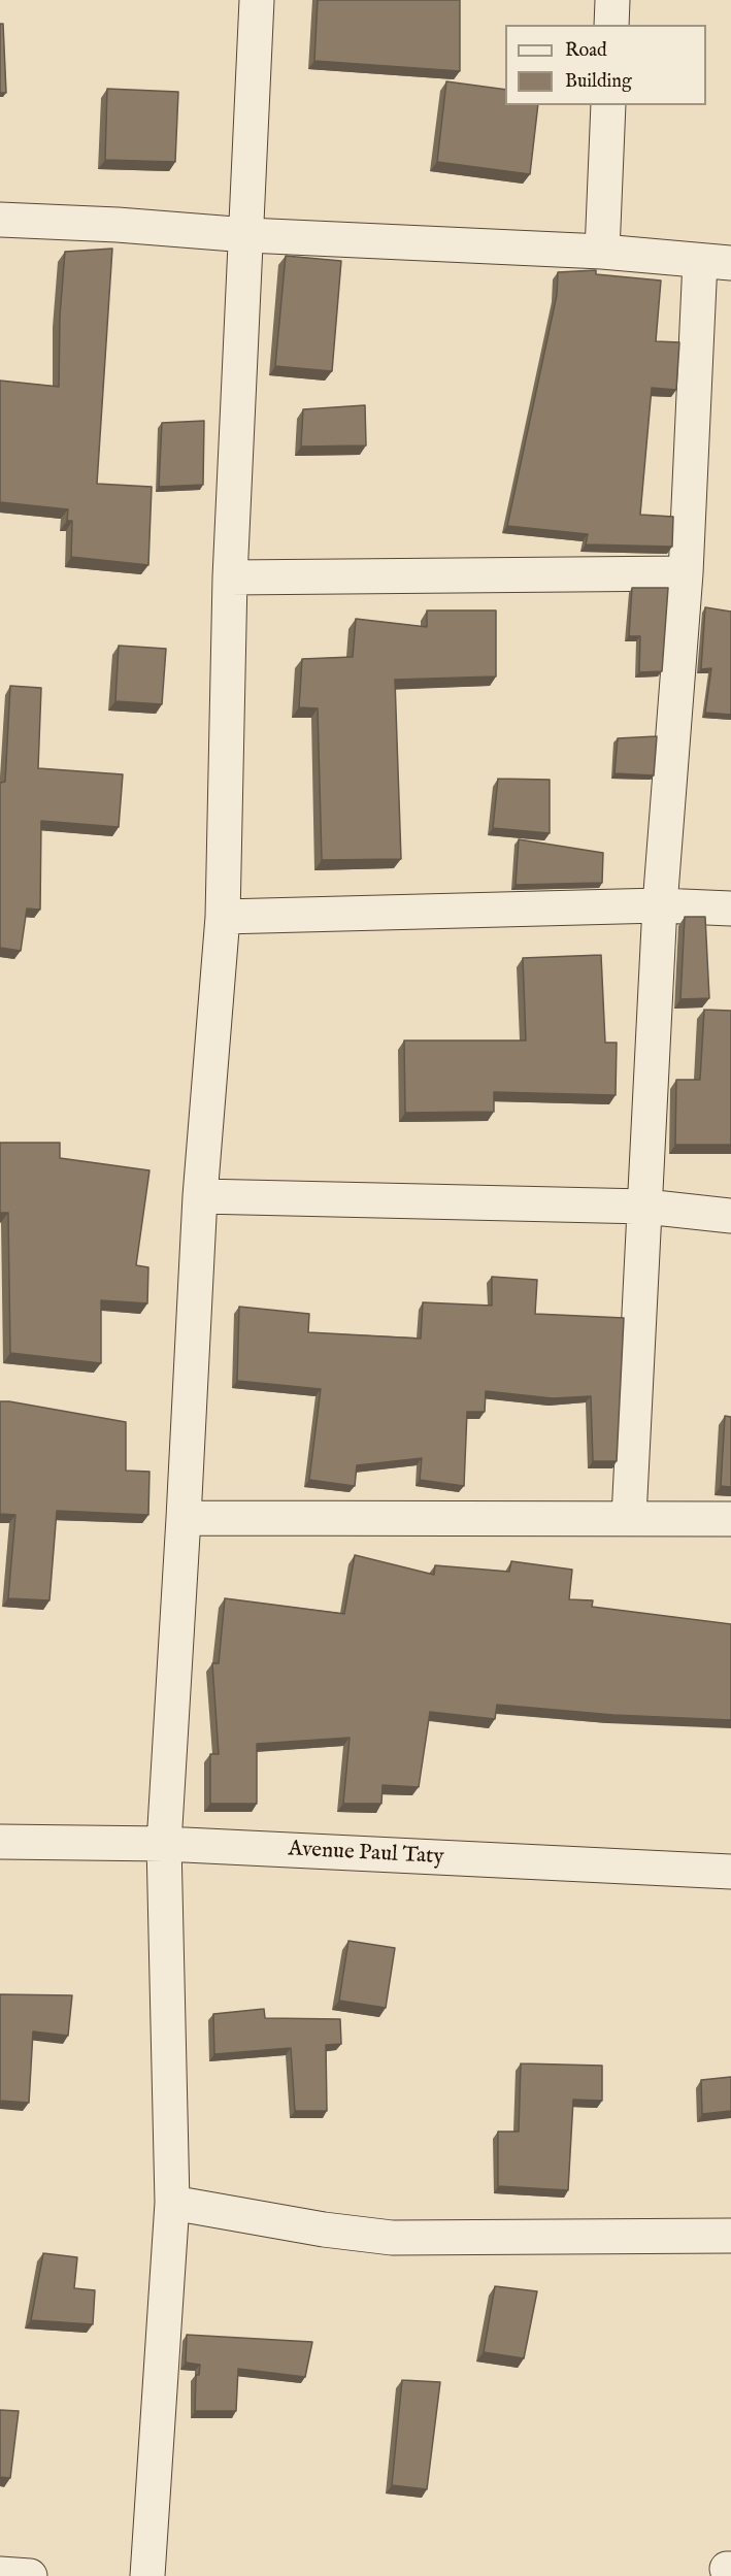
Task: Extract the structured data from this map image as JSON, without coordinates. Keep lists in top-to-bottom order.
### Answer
{
  "streets": {
    "street": ["Avenue Paul Taty"]
  },
  "legend": ["Road", "Building"]
}
